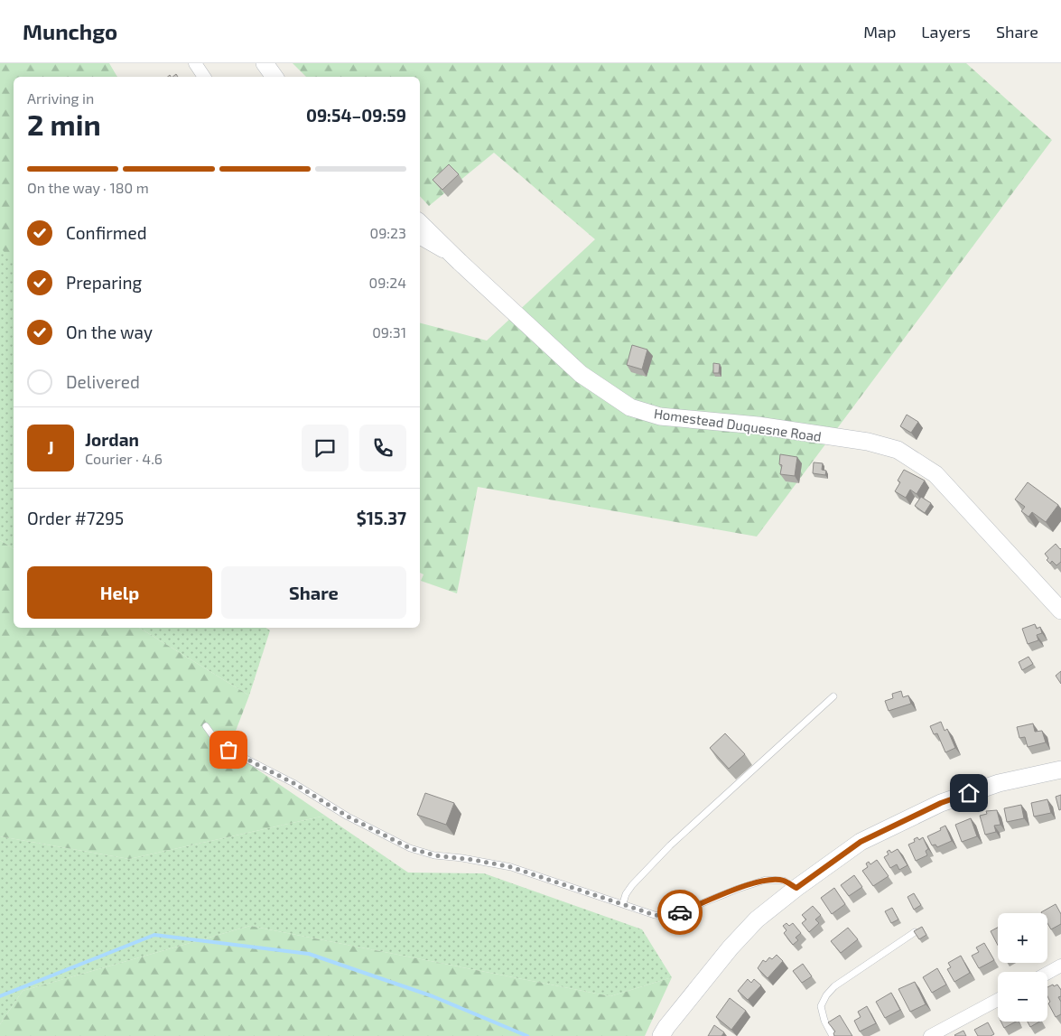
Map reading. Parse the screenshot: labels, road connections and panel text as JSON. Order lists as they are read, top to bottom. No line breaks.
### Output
{"streets":{"street":["Homestead Duquesne Road"]},"page":{"header":"Munchgo","nav":["Map","Layers","Share"],"heading":["2 min","Arriving in","09:54–09:59"],"panel":["Jordan","Courier · 4.6","Order #7295","$15.37"],"bar":"On the way · 180 m","list":[["Confirmed","09:23"],["Preparing","09:24"],["On the way","09:31"],"Delivered"],"round":"J","buttons":["Help","Share"],"map_buttons":["+","−"]}}
